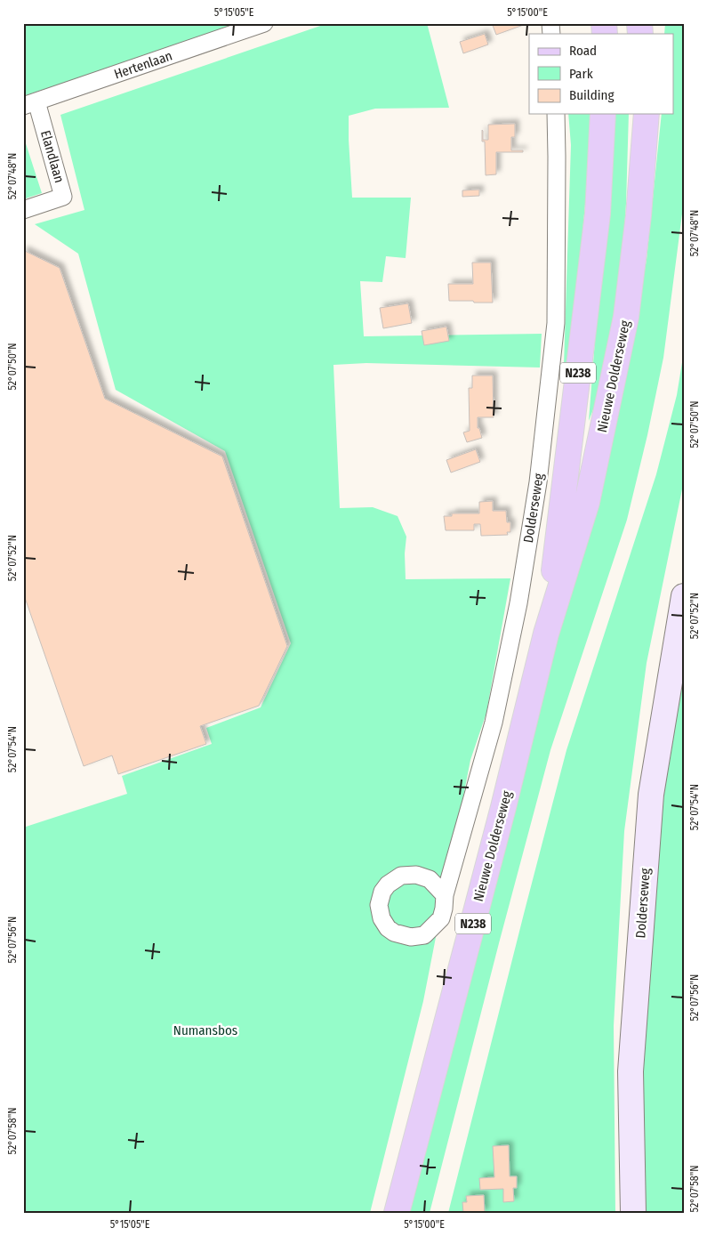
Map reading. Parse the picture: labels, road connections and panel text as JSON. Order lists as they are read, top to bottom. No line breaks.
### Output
{"streets":{"main road":["N238","Nieuwe Dolderseweg","Dolderseweg"],"street":["Hertenlaan","Elandlaan"]},"crossings":[["Hertenlaan","Elandlaan"]],"parks":["Numansbos"],"legend":["Road","Park","Building"],"coordinates":["5°15'05\"E","5°15'00\"E","52°07'48\"N","52°07'50\"N","52°07'52\"N","52°07'54\"N","52°07'56\"N","52°07'58\"N"]}
